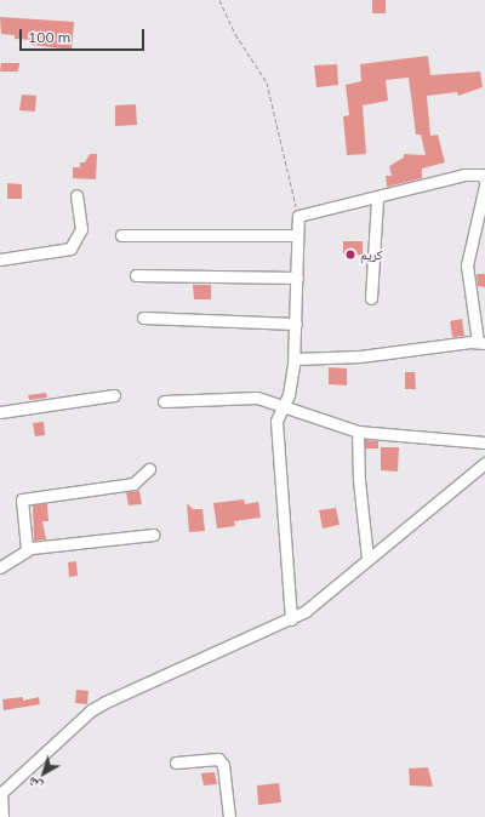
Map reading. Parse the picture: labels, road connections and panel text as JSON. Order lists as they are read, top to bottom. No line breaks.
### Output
{"places":["كريم"],"scale_bar":"100 m","north":"bottom left"}
